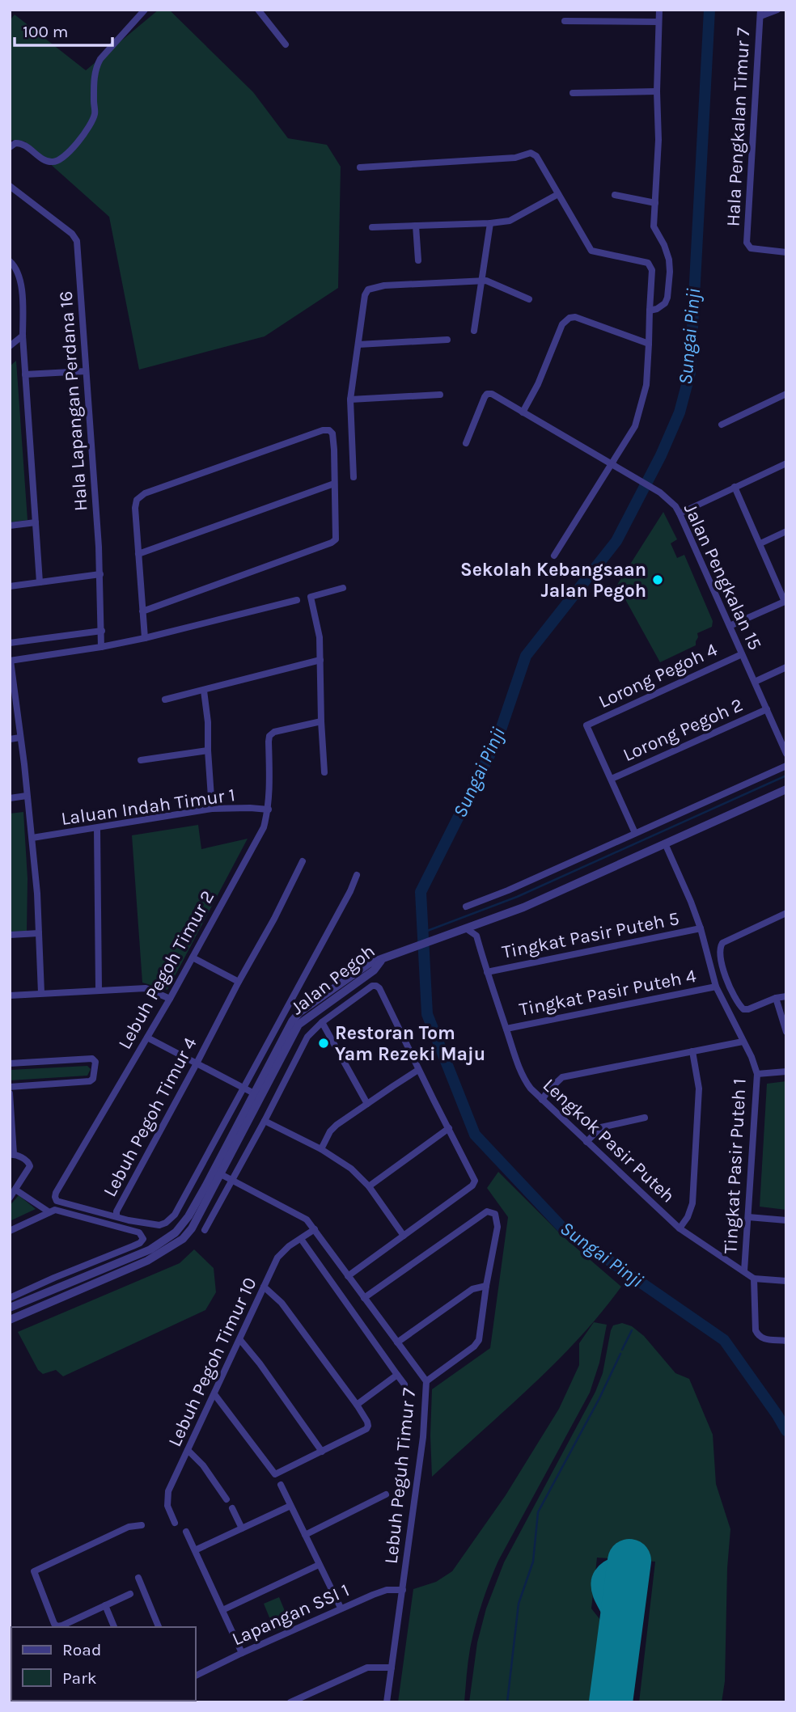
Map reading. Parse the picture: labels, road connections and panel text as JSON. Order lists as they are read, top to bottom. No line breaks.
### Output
{"streets":{"street":["Hala Pengkalan Timur 7","Hala Lapangan Perdana 16","Jalan Pengkalan 15","Lorong Pegoh 4","Lorong Pegoh 2","Laluan Indah Timur 1","Tingkat Pasir Puteh 5","Lebuh Pegoh Timur 2","Jalan Pegoh","Tingkat Pasir Puteh 4","Lebuh Pegoh Timur 4","Lengkok Pasir Puteh","Tingkat Pasir Puteh 1","Lebuh Pegoh Timur 10","Lebuh Peguh Timur 7","Lapangan SSI 1"]},"crossings":[["Jalan Pengkalan 15","Lorong Pegoh 4"],["Jalan Pengkalan 15","Lorong Pegoh 2"],["Lorong Pegoh 4","Lorong Pegoh 2"],["Laluan Indah Timur 1","Lebuh Pegoh Timur 2"],["Tingkat Pasir Puteh 5","Lengkok Pasir Puteh"],["Tingkat Pasir Puteh 5","Tingkat Pasir Puteh 1"],["Lebuh Pegoh Timur 2","Lebuh Pegoh Timur 4"],["Jalan Pegoh","Tingkat Pasir Puteh 1"],["Jalan Pegoh","Lebuh Peguh Timur 7"],["Tingkat Pasir Puteh 4","Lengkok Pasir Puteh"],["Tingkat Pasir Puteh 4","Tingkat Pasir Puteh 1"],["Lengkok Pasir Puteh","Tingkat Pasir Puteh 1"],["Lebuh Pegoh Timur 10","Lebuh Peguh Timur 7"],["Lebuh Peguh Timur 7","Lapangan SSI 1"]],"water":["Sungai Pinji"],"places":["Sekolah Kebangsaan Jalan Pegoh","Restoran Tom Yam Rezeki Maju"],"legend":["Road","Park"],"scale_bar":"100 m"}
